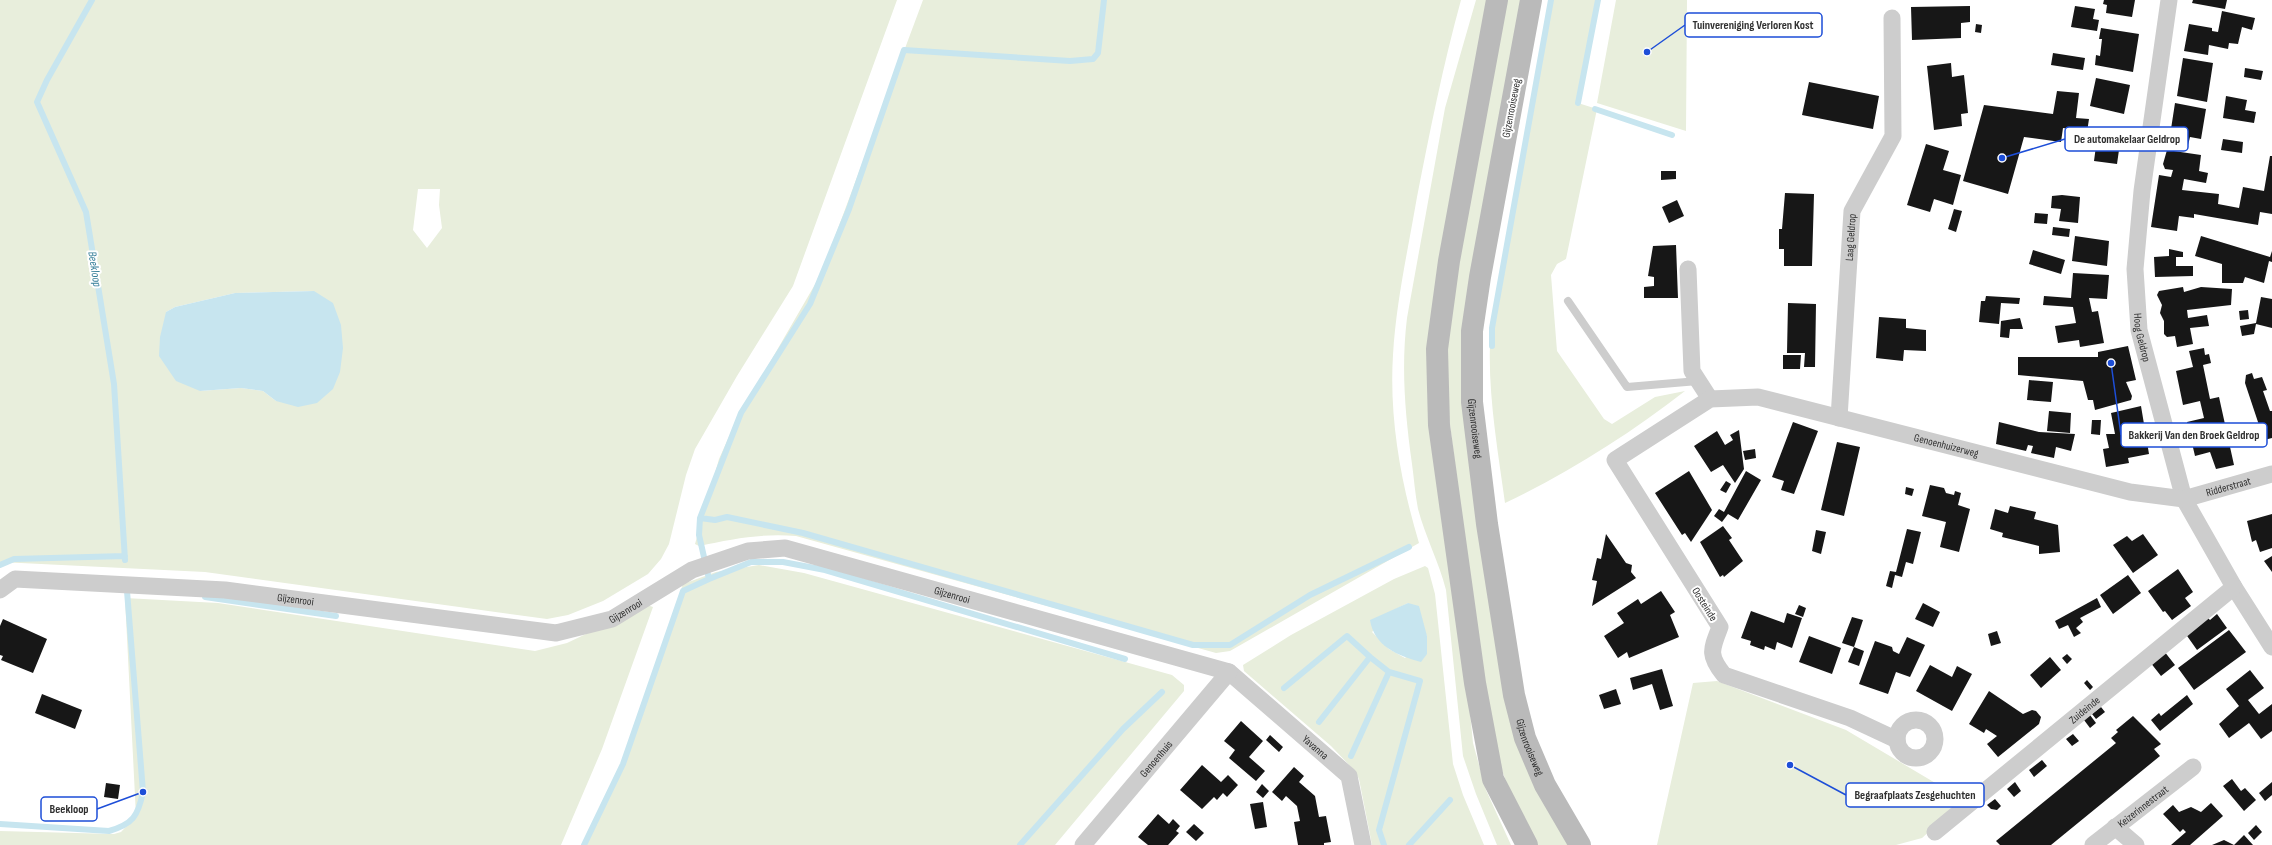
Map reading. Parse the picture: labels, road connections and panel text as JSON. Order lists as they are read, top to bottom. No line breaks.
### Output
{"streets":{"main road":["Gijzenrooiseweg"],"street":["Laag Geldrop","Hoog Geldrop","Genoenhuizerweg","Ridderstraat","Gijzenrooi","Oosteinde","Zuideinde","Yavanna","Genoenhuis","Keizerinnestraat"]},"crossings":[["Laag Geldrop","Genoenhuizerweg"],["Hoog Geldrop","Genoenhuizerweg"],["Hoog Geldrop","Ridderstraat"],["Hoog Geldrop","Zuideinde"],["Genoenhuizerweg","Ridderstraat"],["Genoenhuizerweg","Oosteinde"],["Gijzenrooi","Yavanna"],["Gijzenrooi","Genoenhuis"],["Yavanna","Genoenhuis"]],"water":["Beekloop"],"places":["Tuinvereniging Verloren Kost","De automakelaar Geldrop","Bakkerij Van den Broek Geldrop","Begraafplaats Zesgehuchten","Beekloop"]}
